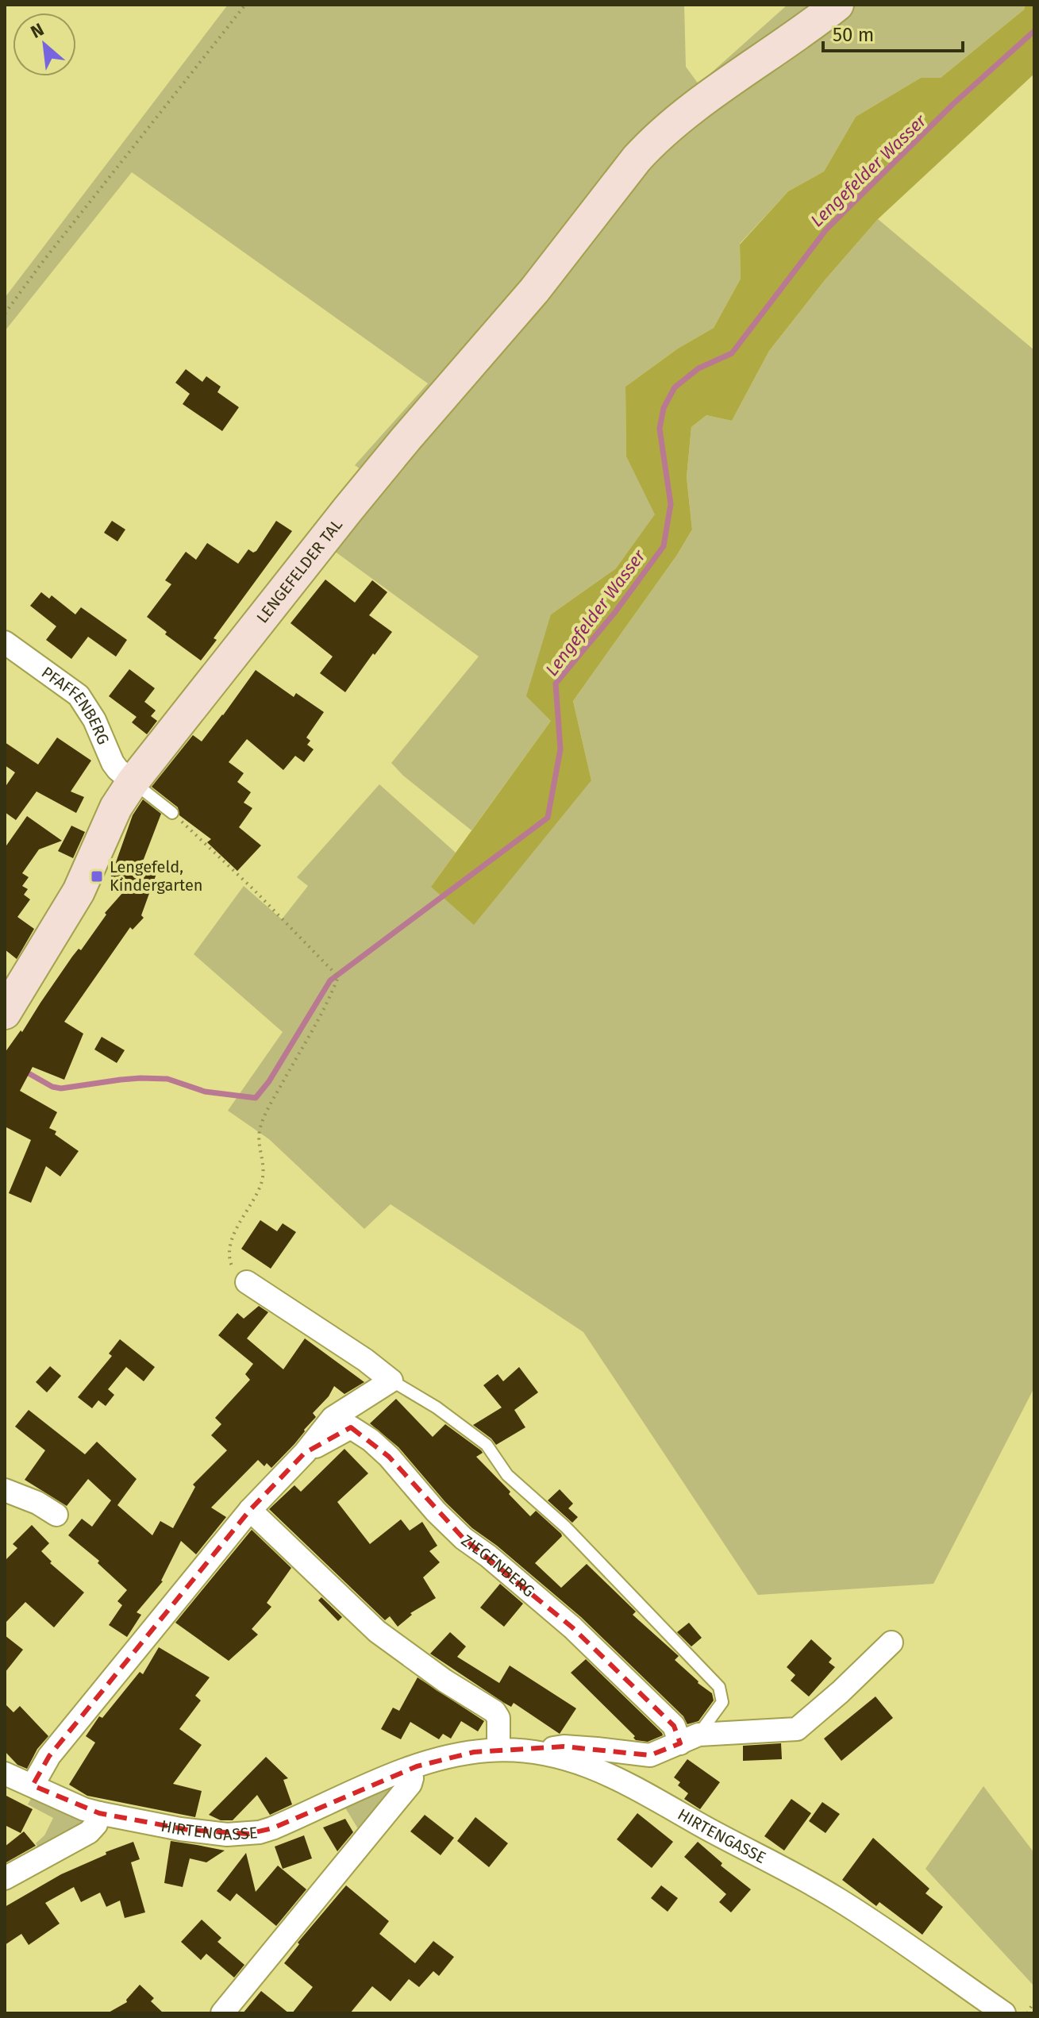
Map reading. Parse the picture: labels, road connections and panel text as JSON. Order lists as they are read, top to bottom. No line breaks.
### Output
{"streets":{"street":["LENGEFELDER TAL","PFAFFENBERG","ZIEGENBERG","HIRTENGASSE"]},"crossings":[["LENGEFELDER TAL","PFAFFENBERG"],["ZIEGENBERG","HIRTENGASSE"]],"water":["Lengefelder Wasser"],"places":{"transit":["Lengefeld, Kindergarten"]},"scale_bar":"50 m","north":"top left"}
